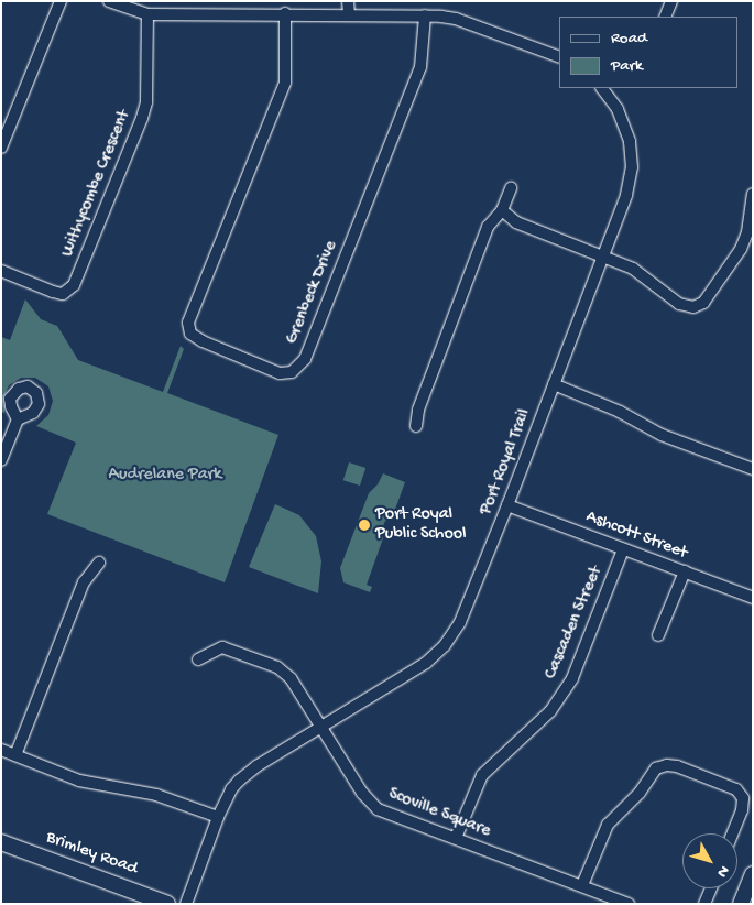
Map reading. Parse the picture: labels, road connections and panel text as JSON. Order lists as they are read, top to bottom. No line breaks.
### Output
{"streets":{"main road":["Brimley Road"],"street":["Withycombe Crescent","Grenbeck Drive","Port Royal Trail","Ashcott Street","Cascaden Street","Scoville Square"]},"crossings":[["Port Royal Trail","Ashcott Street"],["Port Royal Trail","Scoville Square"],["Ashcott Street","Cascaden Street"],["Cascaden Street","Scoville Square"]],"parks":["Audrelane Park"],"places":["Port Royal Public School"],"legend":["Road","Park"],"north":"bottom right"}
